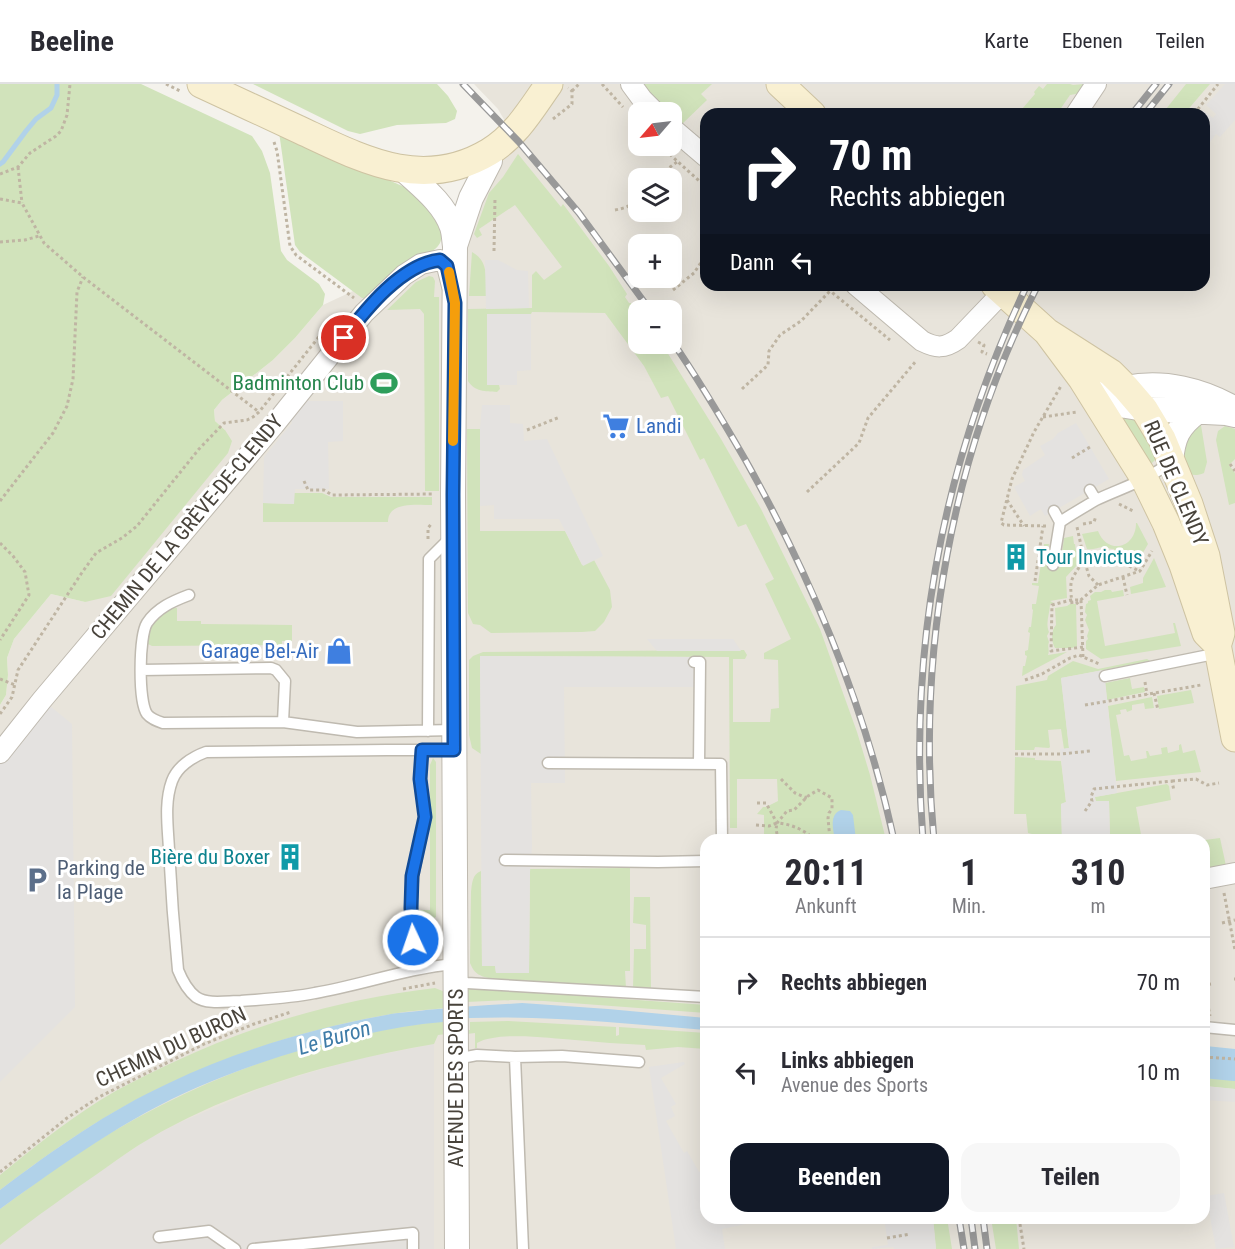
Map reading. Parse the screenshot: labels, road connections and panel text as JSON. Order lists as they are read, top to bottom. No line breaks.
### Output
{"streets":{"main road":["RUE DE CLENDY"],"street":["CHEMIN DE LA GRÈVE-DE-CLENDY","AVENUE DES SPORTS"],"path":["CHEMIN DU BURON"]},"water":["Le Buron"],"places":{"sports":["Badminton Club"],"supermarket":["Landi"],"building":["Tour Invictus","Bière du Boxer"],"shop":["Garage Bel-Air"],"parking":["Parking de la Plage"]},"north":"bottom left","page":{"header":"Beeline","nav":["Karte","Ebenen","Teilen"],"map_buttons":["+","−"],"turn":["70 m","Rechts abbiegen"],"then":"Dann","eta":["20:11","Ankunft","1","Min.","310","m"],"list":[{"name":"Rechts abbiegen","value":"70 m"},{"name":"Links abbiegen","note":"Avenue des Sports","value":"10 m"}],"buttons":["Beenden","Teilen"]}}
